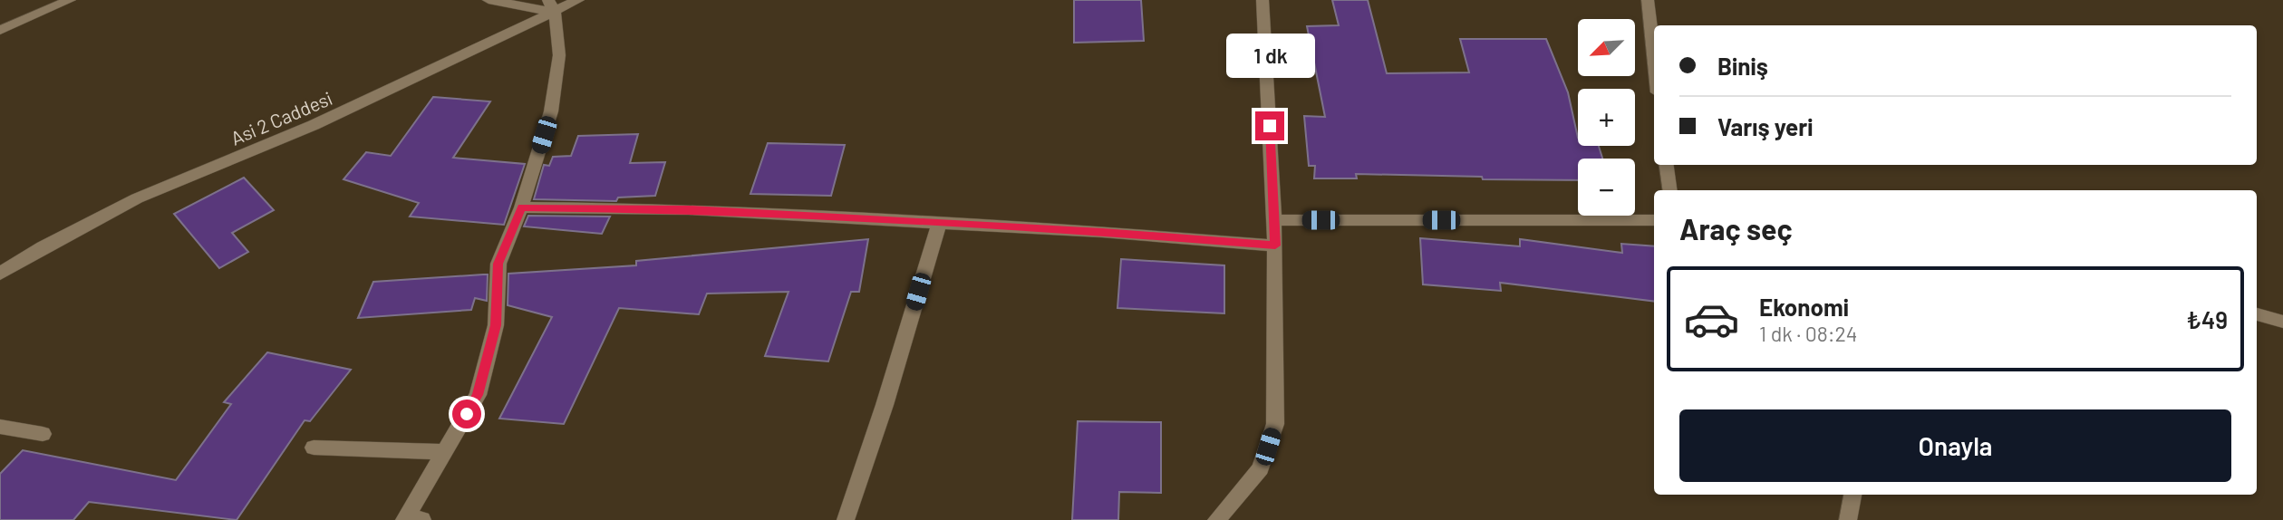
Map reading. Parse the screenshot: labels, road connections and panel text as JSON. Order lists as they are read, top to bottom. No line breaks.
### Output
{"streets":{"street":["Asi 2 Caddesi"]},"north":"bottom left","page":{"map_buttons":["+","−"],"banner":["Biniş","Varış yeri"],"bubble":"1 dk","heading":"Araç seç","list":[{"name":"Ekonomi","note":"1 dk · 08:24","value":"₺49"}],"buttons":"Onayla"}}
